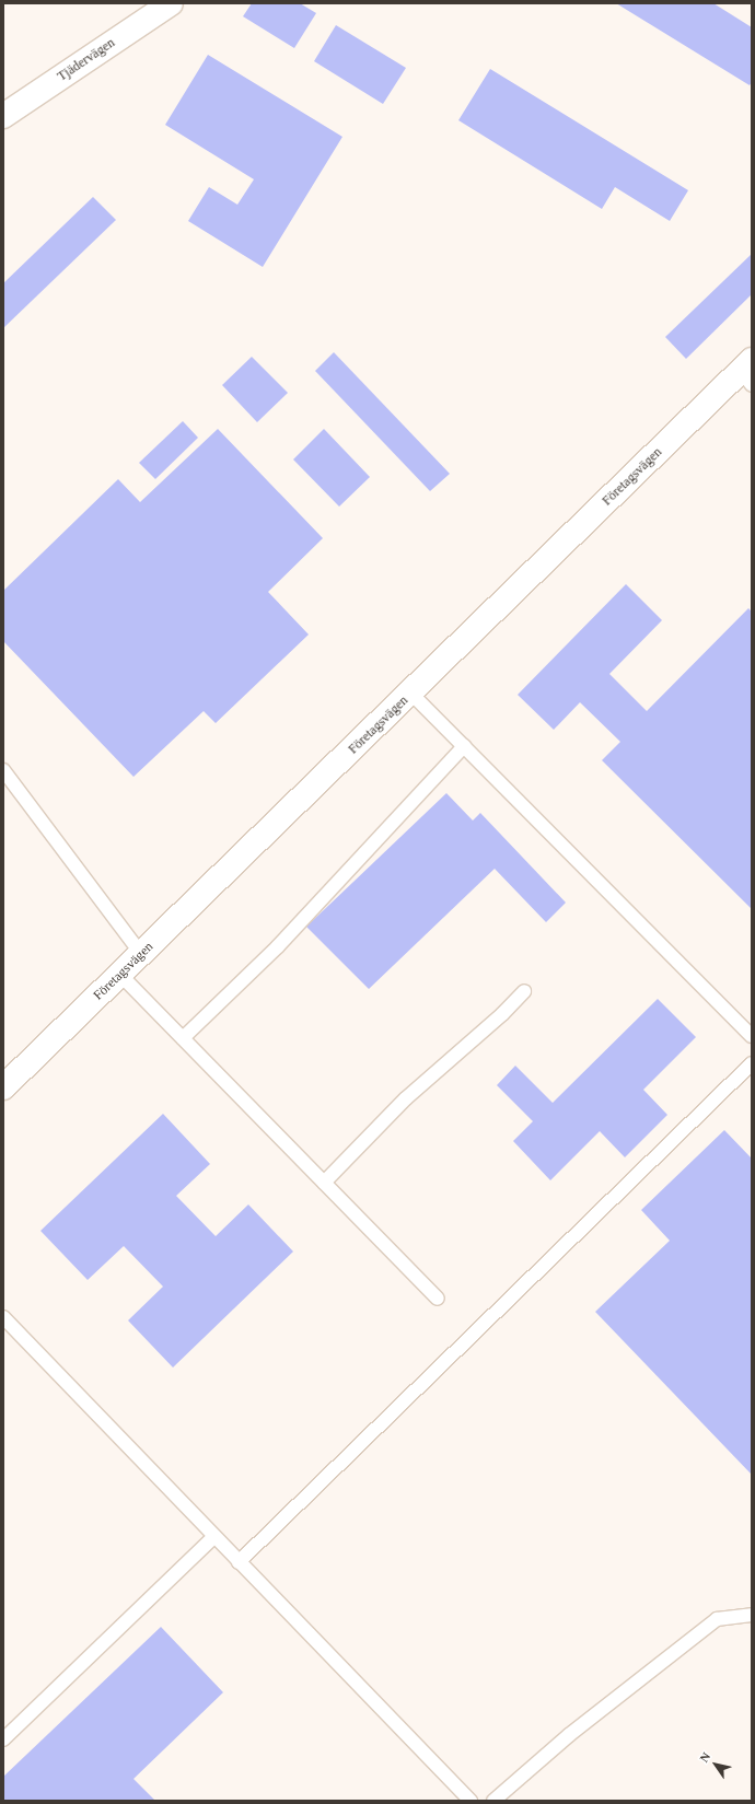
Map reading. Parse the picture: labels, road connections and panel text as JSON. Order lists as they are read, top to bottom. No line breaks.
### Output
{"streets":{"street":["Tjädervägen","Företagsvägen"]},"north":"top left"}
